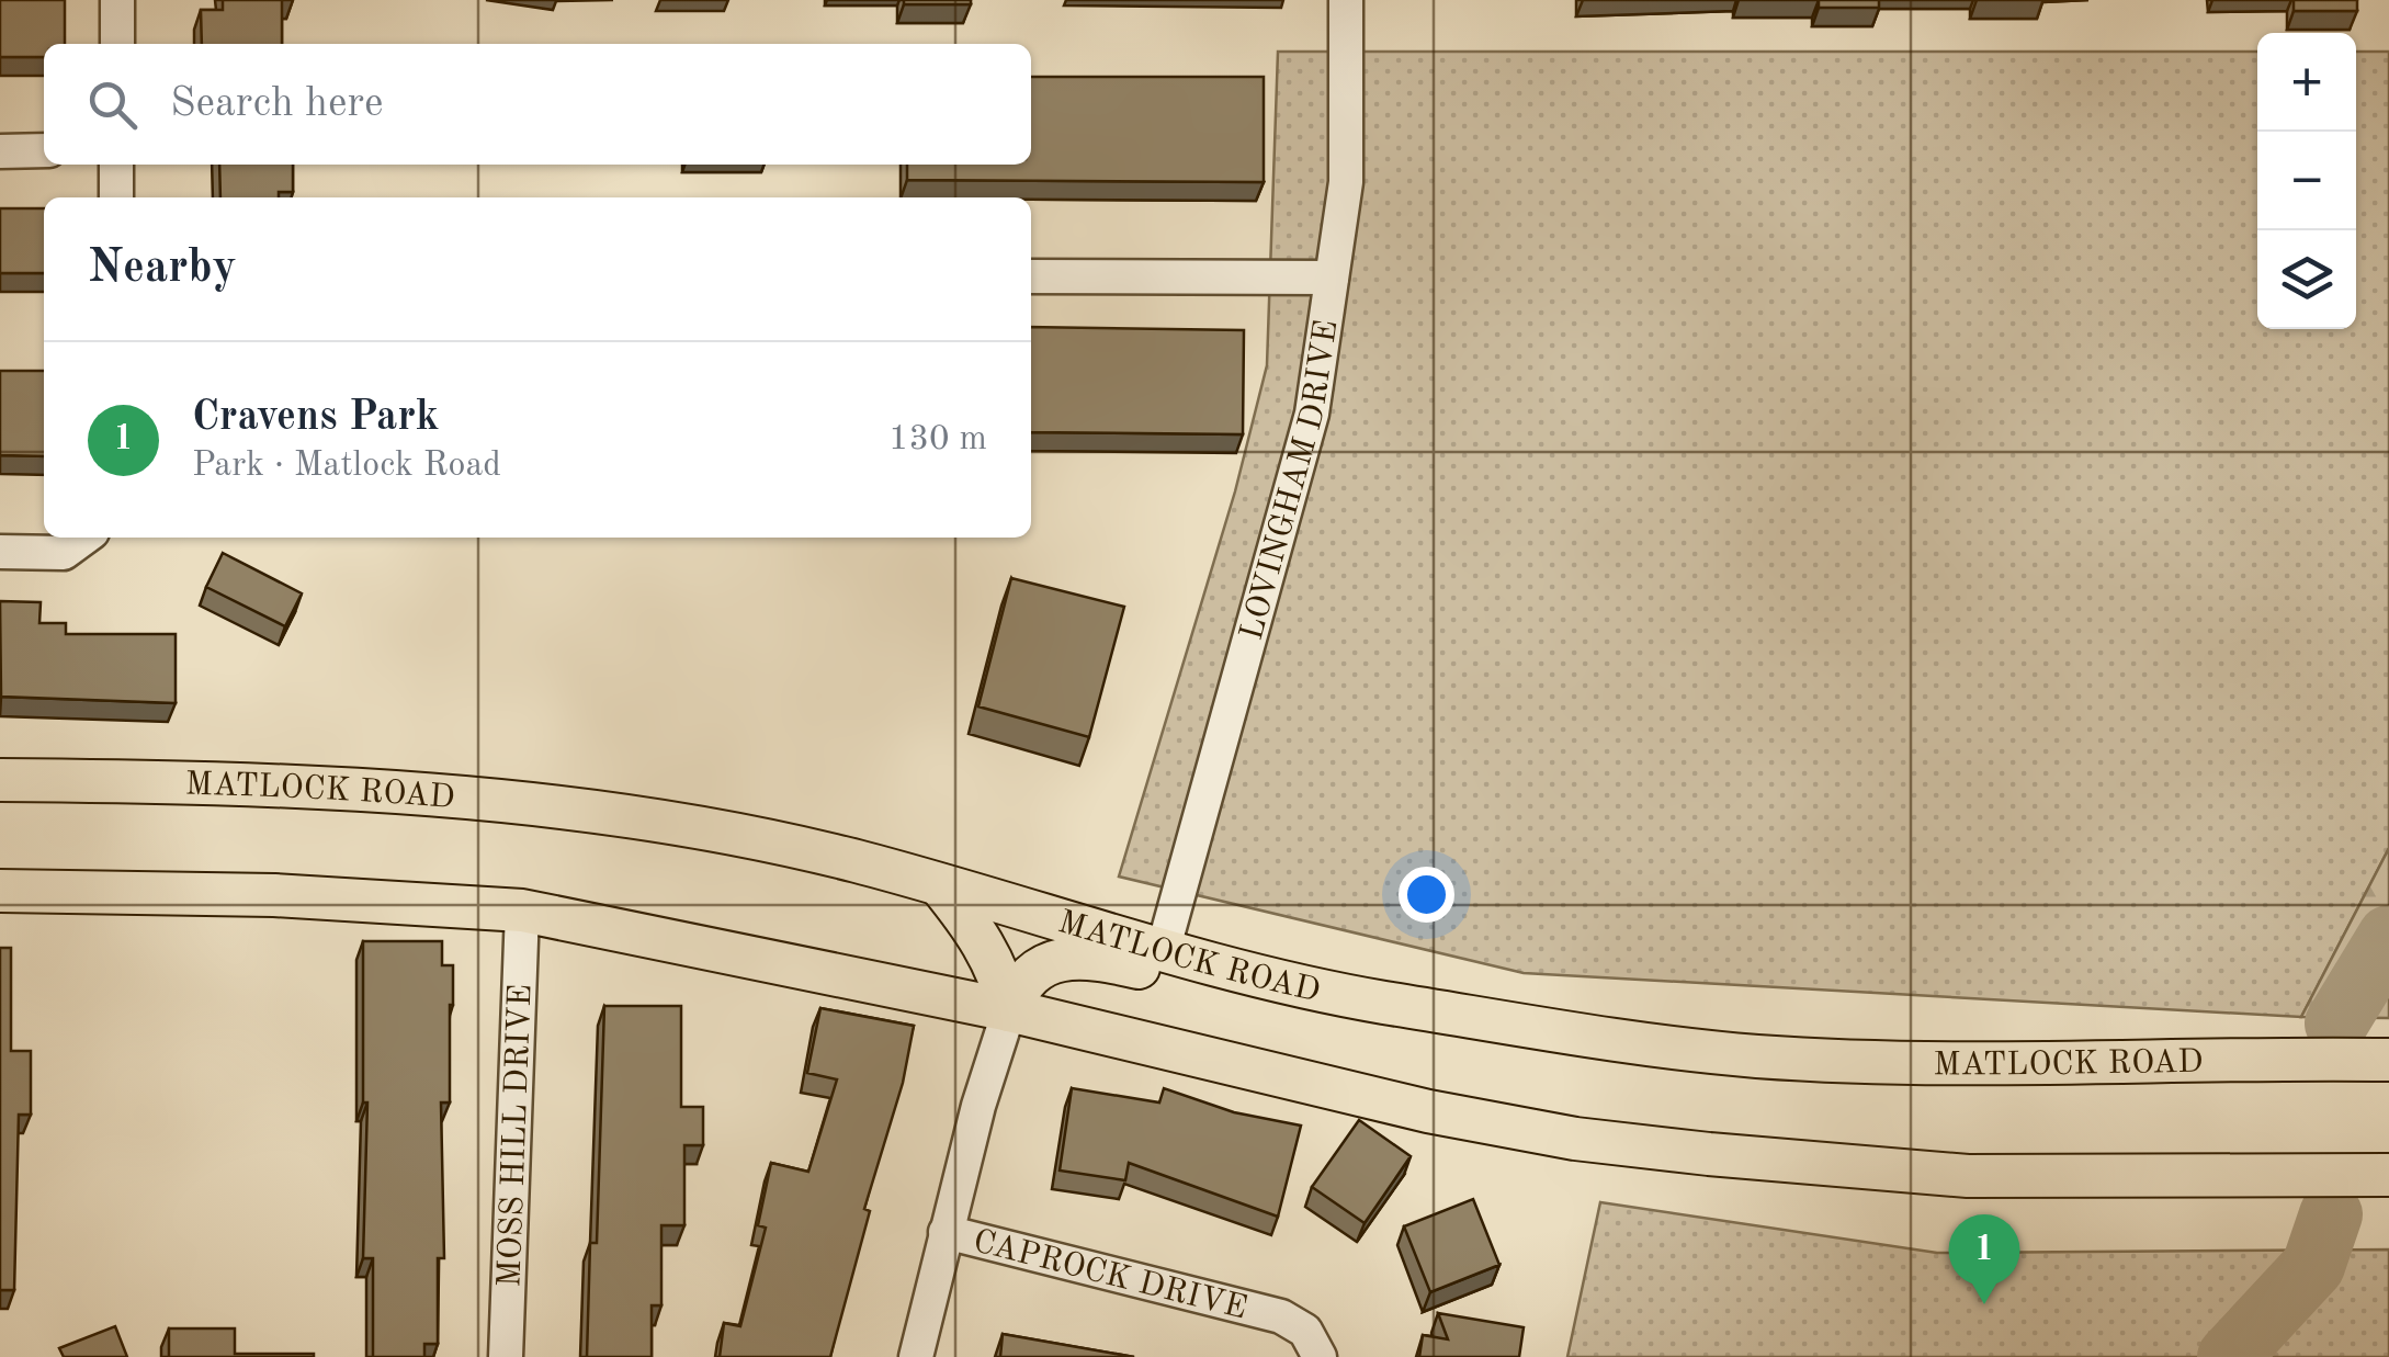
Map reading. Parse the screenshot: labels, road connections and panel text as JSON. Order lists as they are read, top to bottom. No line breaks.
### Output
{"streets":{"main road":["MATLOCK ROAD"],"street":["LOVINGHAM DRIVE","MOSS HILL DRIVE","CAPROCK DRIVE"]},"crossings":[["LOVINGHAM DRIVE","MATLOCK ROAD"]],"page":{"map_buttons":["+","−"],"search":"Search here","heading":"Nearby","list":[{"mark":"1","name":"Cravens Park","note":"Park · Matlock Road","value":"130 m"}],"pins":"1"}}
